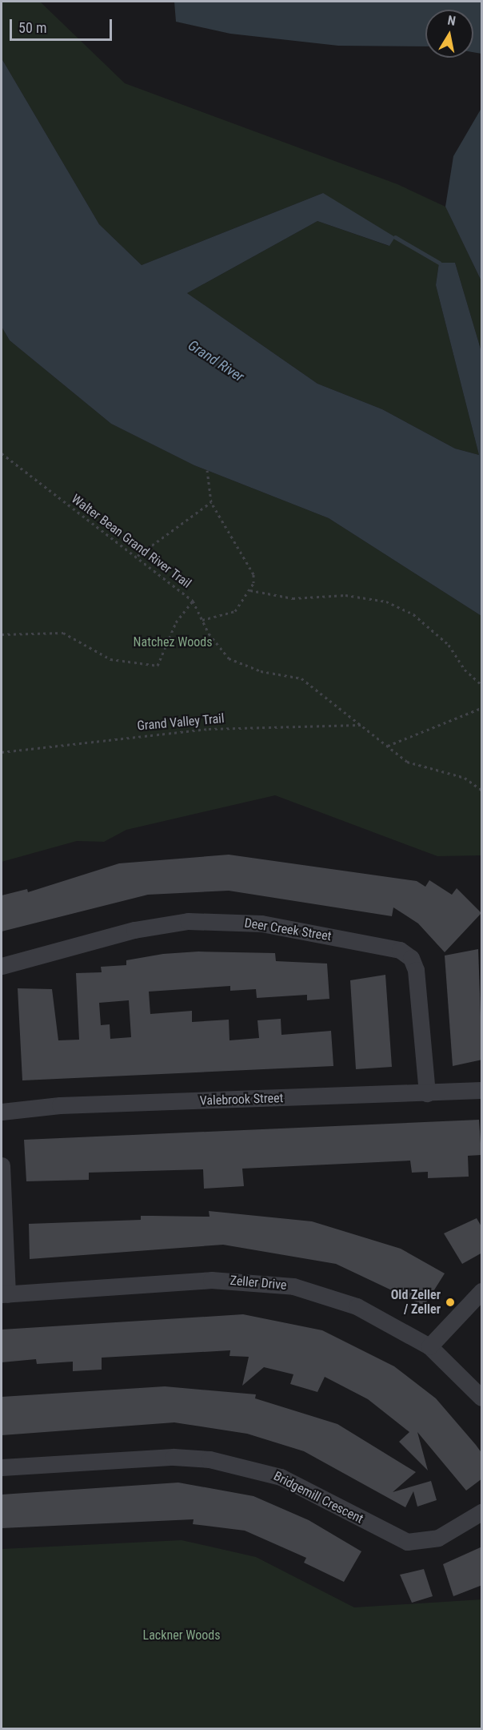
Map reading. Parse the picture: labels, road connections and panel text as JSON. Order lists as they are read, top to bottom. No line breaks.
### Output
{"streets":{"street":["Deer Creek Street","Valebrook Street","Zeller Drive","Bridgemill Crescent"],"path":["Walter Bean Grand River Trail","Grand Valley Trail"]},"crossings":[["Walter Bean Grand River Trail","Grand Valley Trail"],["Deer Creek Street","Valebrook Street"]],"water":["Grand River"],"parks":["Natchez Woods","Lackner Woods"],"places":["Old Zeller / Zeller"],"scale_bar":"50 m","north":"top"}
